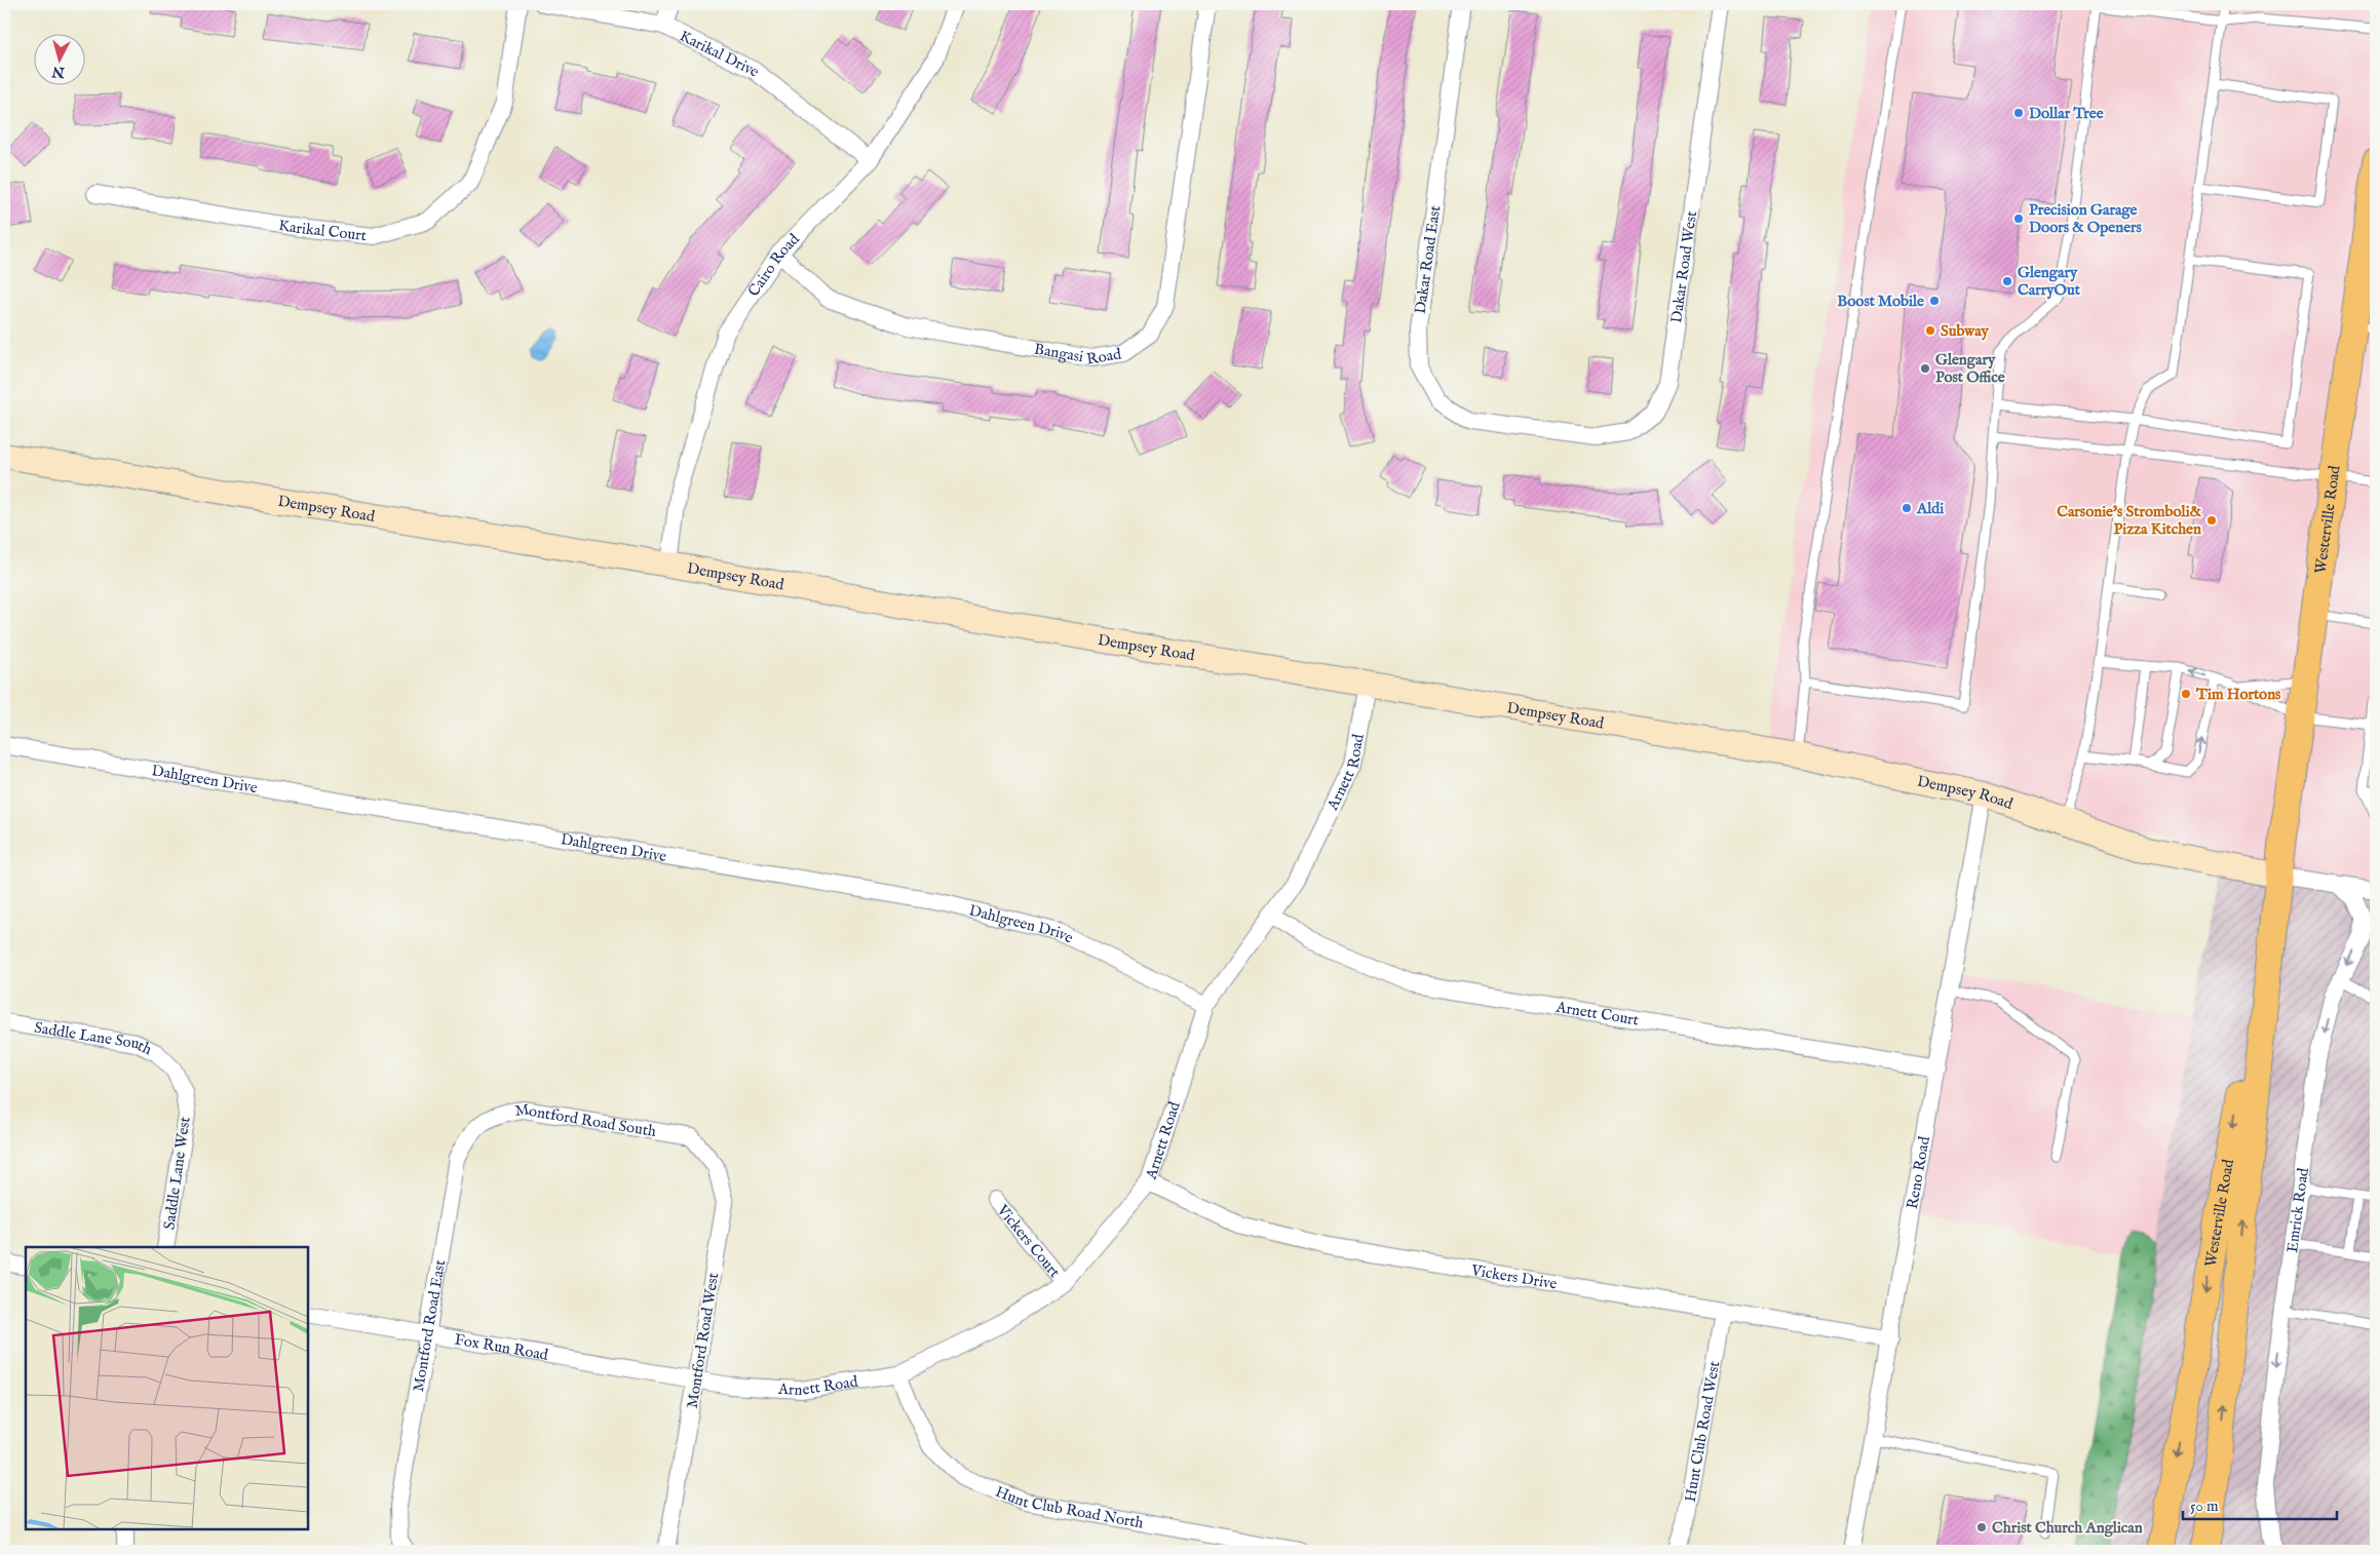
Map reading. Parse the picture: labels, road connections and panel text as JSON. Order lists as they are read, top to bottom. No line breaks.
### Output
{"streets":{"main road":["Dempsey Road","Westerville Road"],"street":["Karikal Drive","Karikal Court","Dakar Road East","Cairo Road","Dakar Road West","Bangasi Road","Arnett Road","Dahlgreen Drive","Arnett Court","Saddle Lane South","Montford Road South","Saddle Lane West","Reno Road","Emrick Road","Vickers Court","Vickers Drive","Montford Road East","Montford Road West","Fox Run Road","Hunt Club Road West","Hunt Club Road North"]},"crossings":[["Karikal Drive","Cairo Road"],["Dakar Road East","Dakar Road West"],["Cairo Road","Bangasi Road"],["Cairo Road","Dempsey Road"],["Dempsey Road","Westerville Road"],["Dempsey Road","Arnett Road"],["Dempsey Road","Reno Road"],["Arnett Road","Dahlgreen Drive"],["Arnett Road","Arnett Court"],["Arnett Road","Vickers Court"],["Arnett Road","Vickers Drive"],["Arnett Road","Montford Road West"],["Arnett Road","Fox Run Road"],["Arnett Road","Hunt Club Road North"],["Arnett Court","Reno Road"],["Saddle Lane South","Saddle Lane West"],["Montford Road South","Montford Road East"],["Montford Road South","Montford Road West"],["Reno Road","Vickers Drive"],["Vickers Drive","Hunt Club Road West"],["Montford Road East","Fox Run Road"],["Montford Road West","Fox Run Road"]],"one_way":["Emrick Road"],"places":["Dollar Tree","Precision Garage Doors & Openers","Glengary CarryOut","Boost Mobile","Subway","Glengary Post Office","Aldi","Carsonie's Stromboli& Pizza Kitchen","Tim Hortons","Christ Church Anglican"],"scale_bar":"50 m","north":"bottom"}
